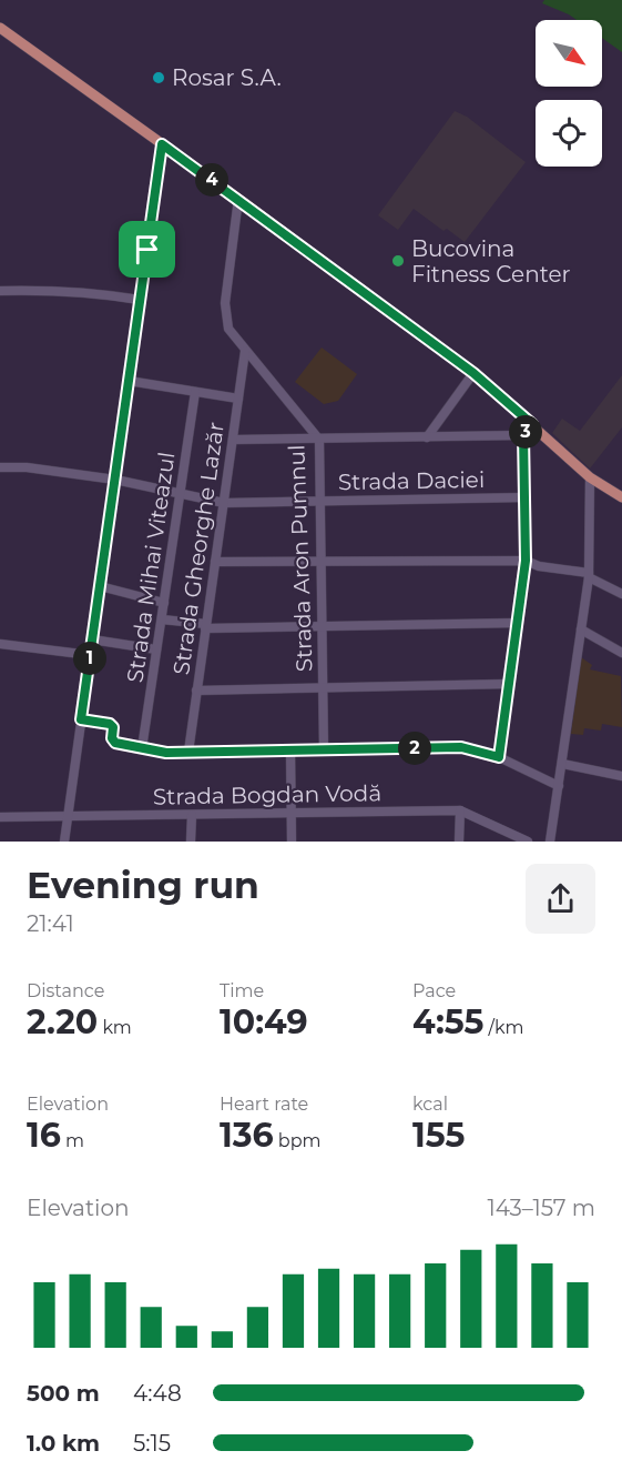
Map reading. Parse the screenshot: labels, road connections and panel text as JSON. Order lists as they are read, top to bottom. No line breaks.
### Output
{"streets":{"street":["Strada Daciei","Strada Gheorghe Lazăr","Strada Aron Pumnul","Strada Mihai Viteazul","Strada Bogdan Vodă"]},"crossings":[["Strada Daciei","Strada Gheorghe Lazăr"],["Strada Daciei","Strada Aron Pumnul"],["Strada Daciei","Strada Mihai Viteazul"],["Strada Gheorghe Lazăr","Strada Aron Pumnul"]],"places":["Rosar S.A.","Bucovina Fitness Center"],"north":"bottom right","page":{"pins":["4","3","1","2"],"heading":["Evening run","21:41"],"stats":[["Distance","2.20 km"],["Time","10:49"],["Pace","4:55 /km"],["Elevation","16 m"],["Heart rate","136 bpm"],["kcal","155"]],"chart":["Elevation","143–157 m"],"list":[{"name":"500 m","note":"4:48"},{"name":"1.0 km","note":"5:15"}]}}
